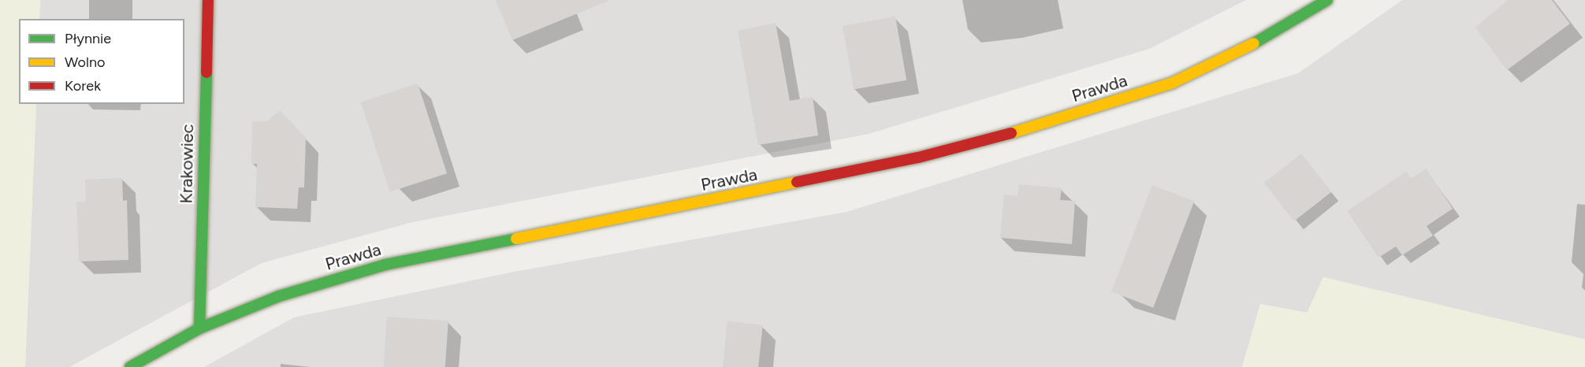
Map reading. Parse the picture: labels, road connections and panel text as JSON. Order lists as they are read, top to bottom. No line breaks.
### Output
{"streets":{"street":["Prawda","Krakowiec"]},"crossings":[["Prawda","Krakowiec"]],"legend":["Płynnie","Wolno","Korek"]}
